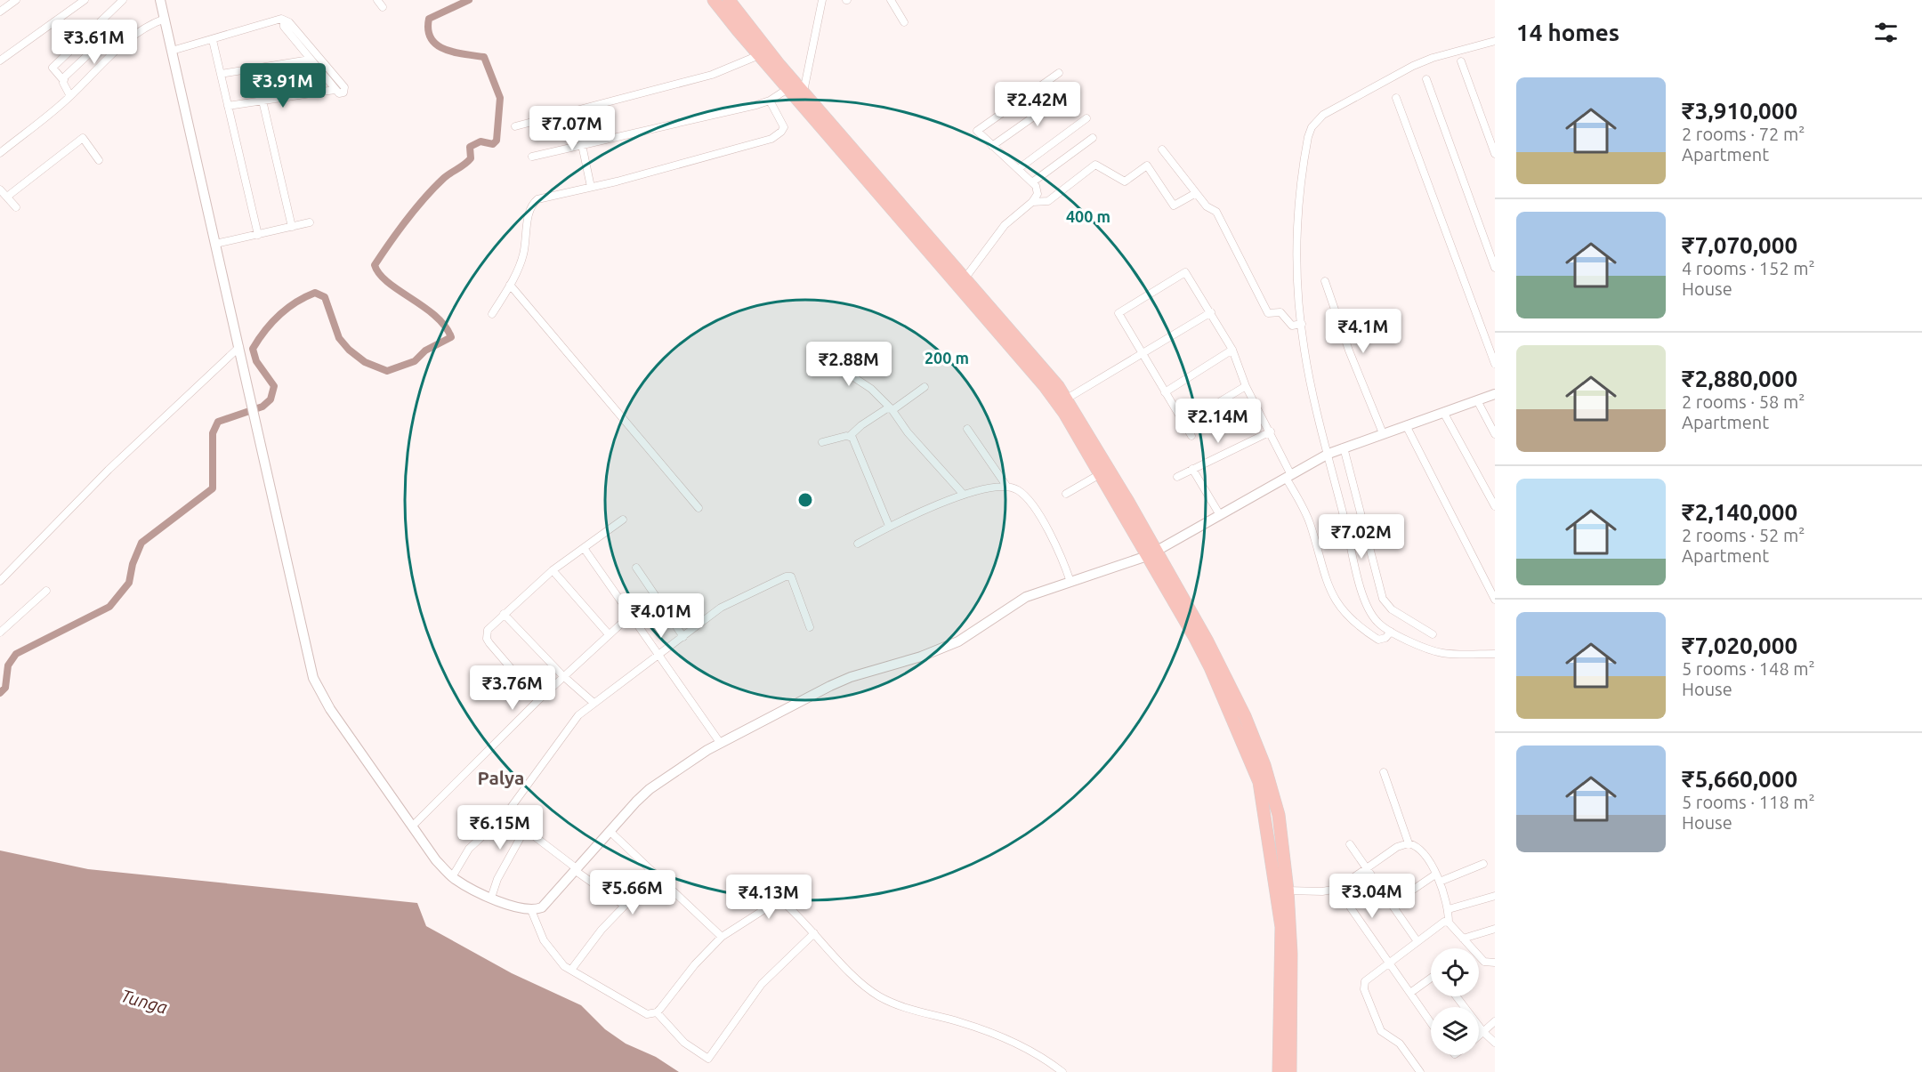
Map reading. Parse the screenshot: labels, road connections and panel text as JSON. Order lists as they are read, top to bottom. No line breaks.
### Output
{"districts":["Palya"],"water":["Tunga"],"page":{"heading":"14 homes","price":["₹3.61M","₹3.91M","₹2.42M","₹7.07M","₹4.1M","₹2.88M","₹2.14M","₹7.02M","₹4.01M","₹3.76M","₹6.15M","₹5.66M","₹3.04M","₹4.13M"],"list":[{"name":"₹3,910,000","note":"2 rooms · 72 m² · Apartment"},{"name":"₹7,070,000","note":"4 rooms · 152 m² · House"},{"name":"₹2,880,000","note":"2 rooms · 58 m² · Apartment"},{"name":"₹2,140,000","note":"2 rooms · 52 m² · Apartment"},{"name":"₹7,020,000","note":"5 rooms · 148 m² · House"},{"name":"₹5,660,000","note":"5 rooms · 118 m² · House"}]},"rings":["400 m","200 m"]}
